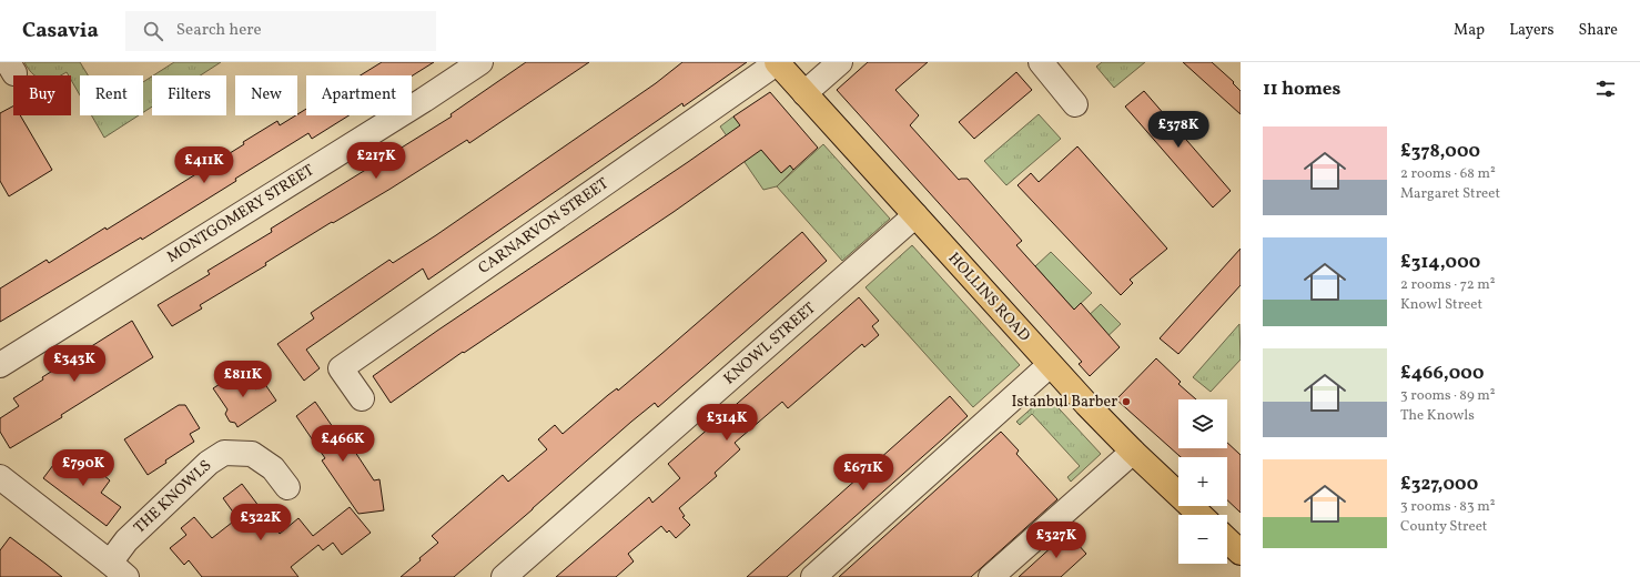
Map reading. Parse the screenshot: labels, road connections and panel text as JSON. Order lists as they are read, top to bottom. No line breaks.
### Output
{"streets":{"main road":["HOLLINS ROAD"],"street":["MONTGOMERY STREET","CARNARVON STREET","KNOWL STREET","THE KNOWLS"]},"crossings":[["CARNARVON STREET","HOLLINS ROAD"],["HOLLINS ROAD","KNOWL STREET"]],"places":["Istanbul Barber"],"page":{"header":"Casavia","search":"Search here","nav":["Map","Layers","Share"],"heading":"11 homes","chip":["Buy","Rent","Filters","New","Apartment"],"price":["£378K","£217K","£411K","£343K","£811K","£314K","£466K","£790K","£671K","£322K","£327K"],"list":[{"name":"£378,000","note":"2 rooms · 68 m² · Margaret Street"},{"name":"£314,000","note":"2 rooms · 72 m² · Knowl Street"},{"name":"£466,000","note":"3 rooms · 89 m² · The Knowls"},{"name":"£327,000","note":"3 rooms · 83 m² · County Street"}],"map_buttons":["+","−"]}}
